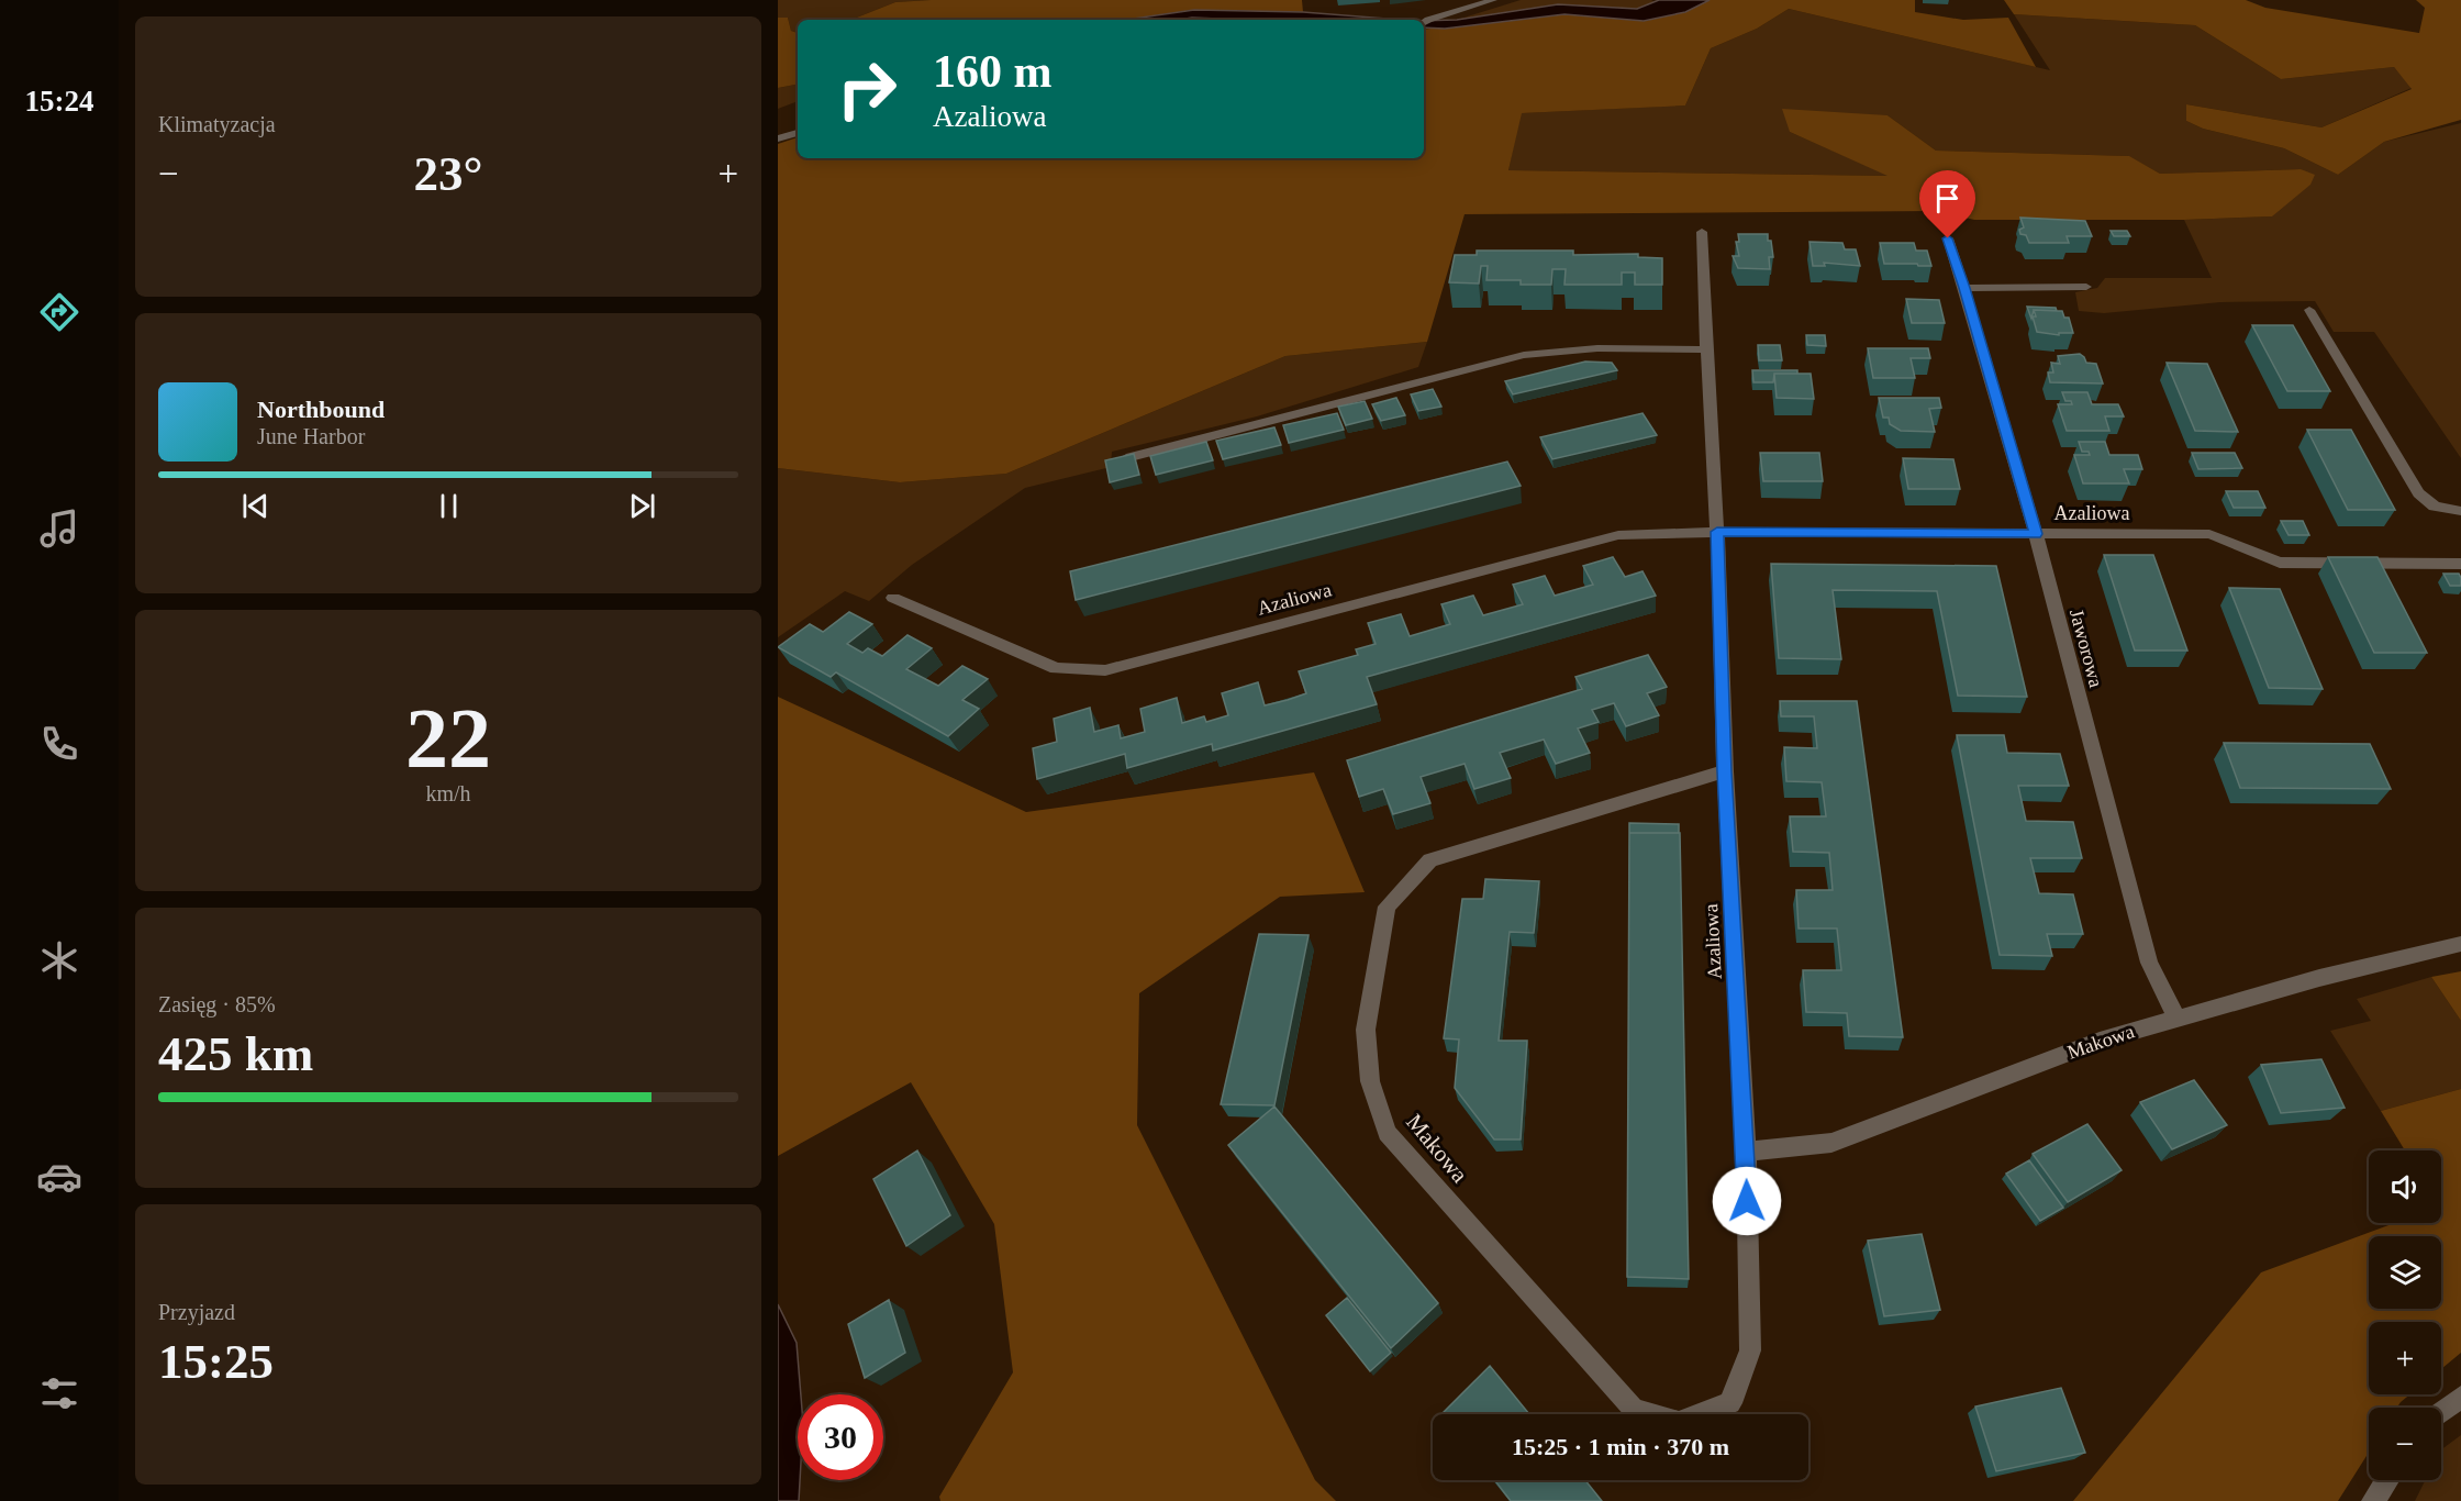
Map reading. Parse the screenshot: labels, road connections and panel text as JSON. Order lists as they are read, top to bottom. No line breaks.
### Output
{"streets":{"street":["Azaliowa","Jaworowa","Makowa"]},"crossings":[["Azaliowa","Jaworowa"],["Azaliowa","Makowa"],["Jaworowa","Makowa"]],"page":{"tabs":"15:24","tile":["Klimatyzacja",["22","km/h"],["Zasięg · 85%","425 km"],["Przyjazd","15:25"]],"turn":["160 m","Azaliowa"],"heat":["−","23°","+"],"song":["Northbound","June Harbor"],"map_buttons":["+","−"],"limit":"30","trip":"15:25 · 1 min · 370 m"}}
